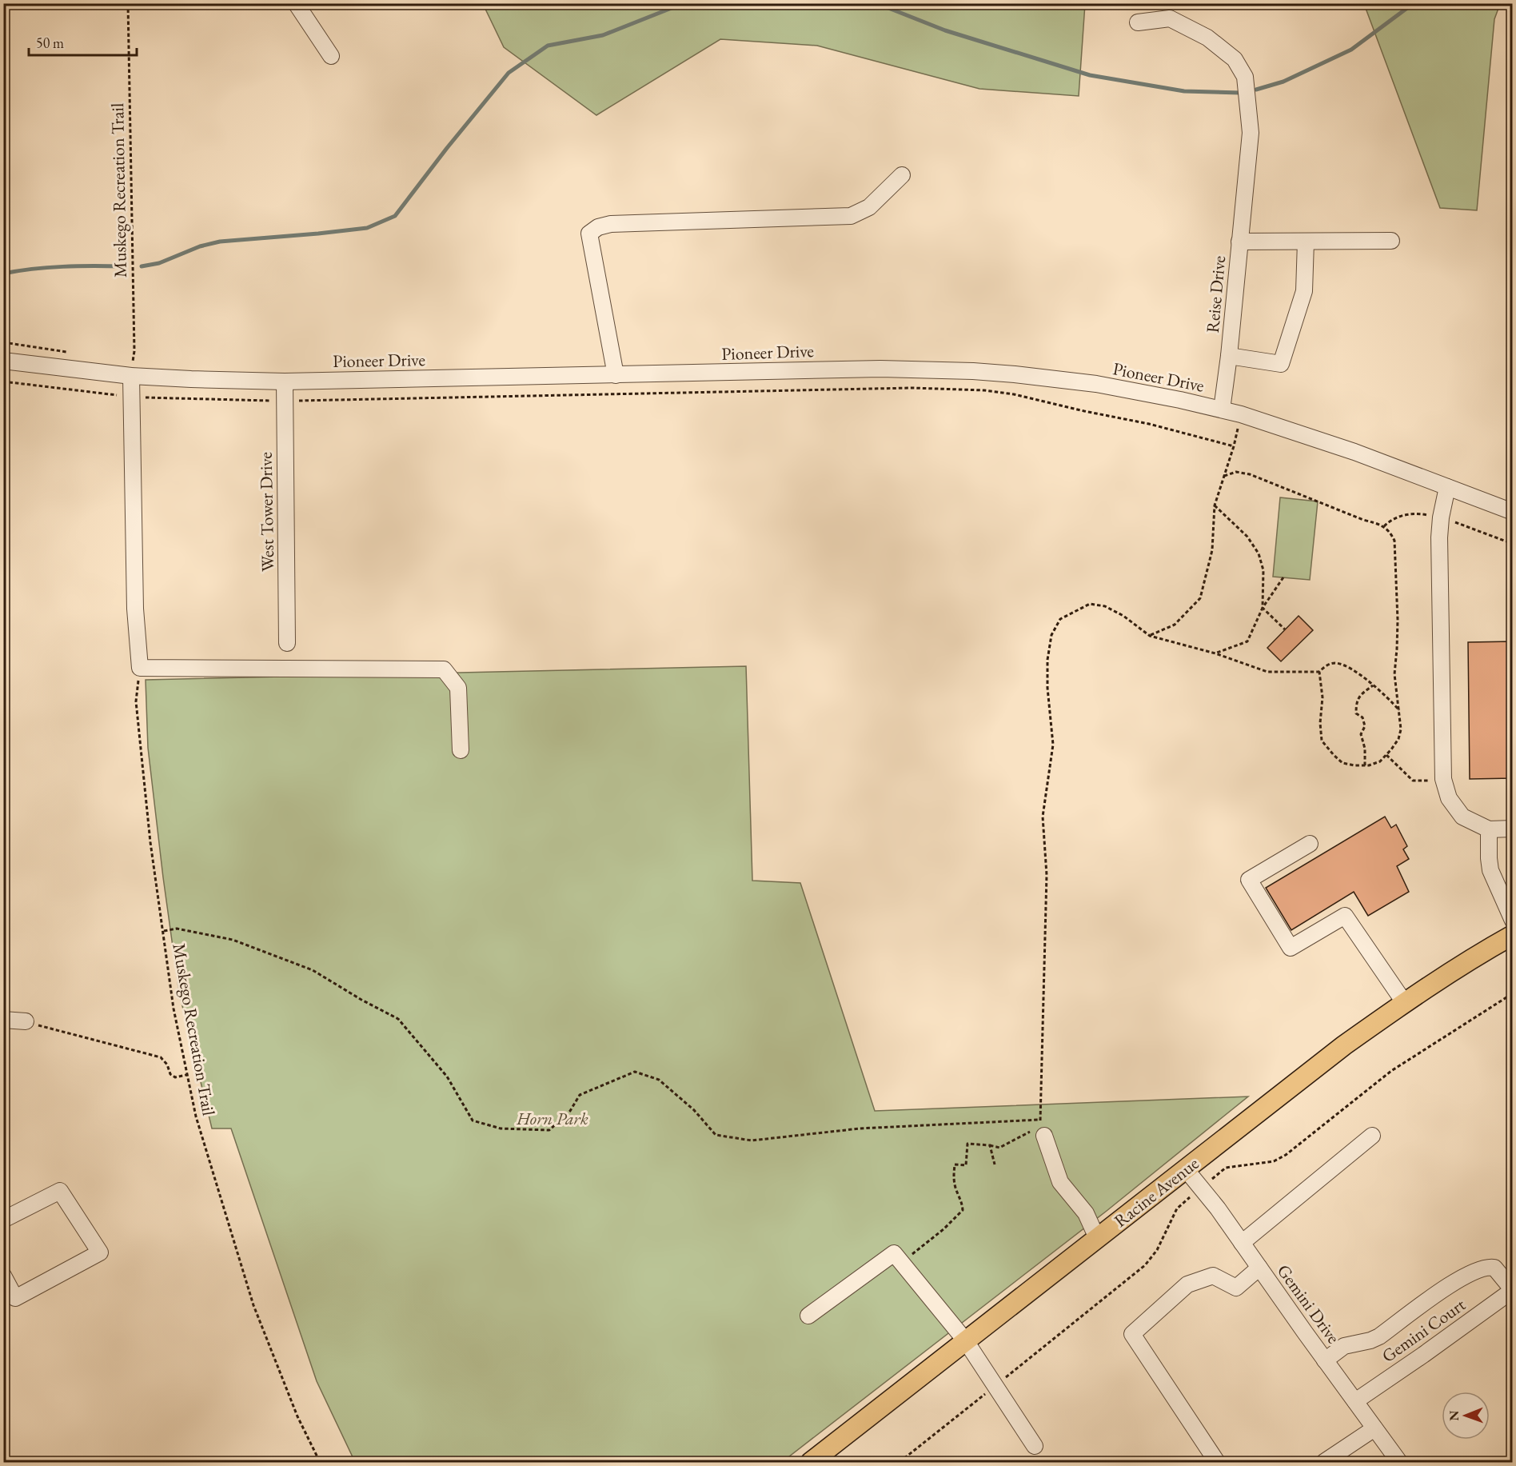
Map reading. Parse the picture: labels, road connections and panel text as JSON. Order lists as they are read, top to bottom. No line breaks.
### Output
{"streets":{"main road":["Racine Avenue"],"street":["Reise Drive","Pioneer Drive","West Tower Drive","Gemini Drive","Gemini Court"],"path":["Muskego Recreation Trail"]},"crossings":[["Muskego Recreation Trail","Pioneer Drive"],["Reise Drive","Pioneer Drive"],["Pioneer Drive","West Tower Drive"],["Racine Avenue","Gemini Drive"],["Gemini Drive","Gemini Court"]],"parks":["Horn Park"],"scale_bar":"50 m","north":"left"}
